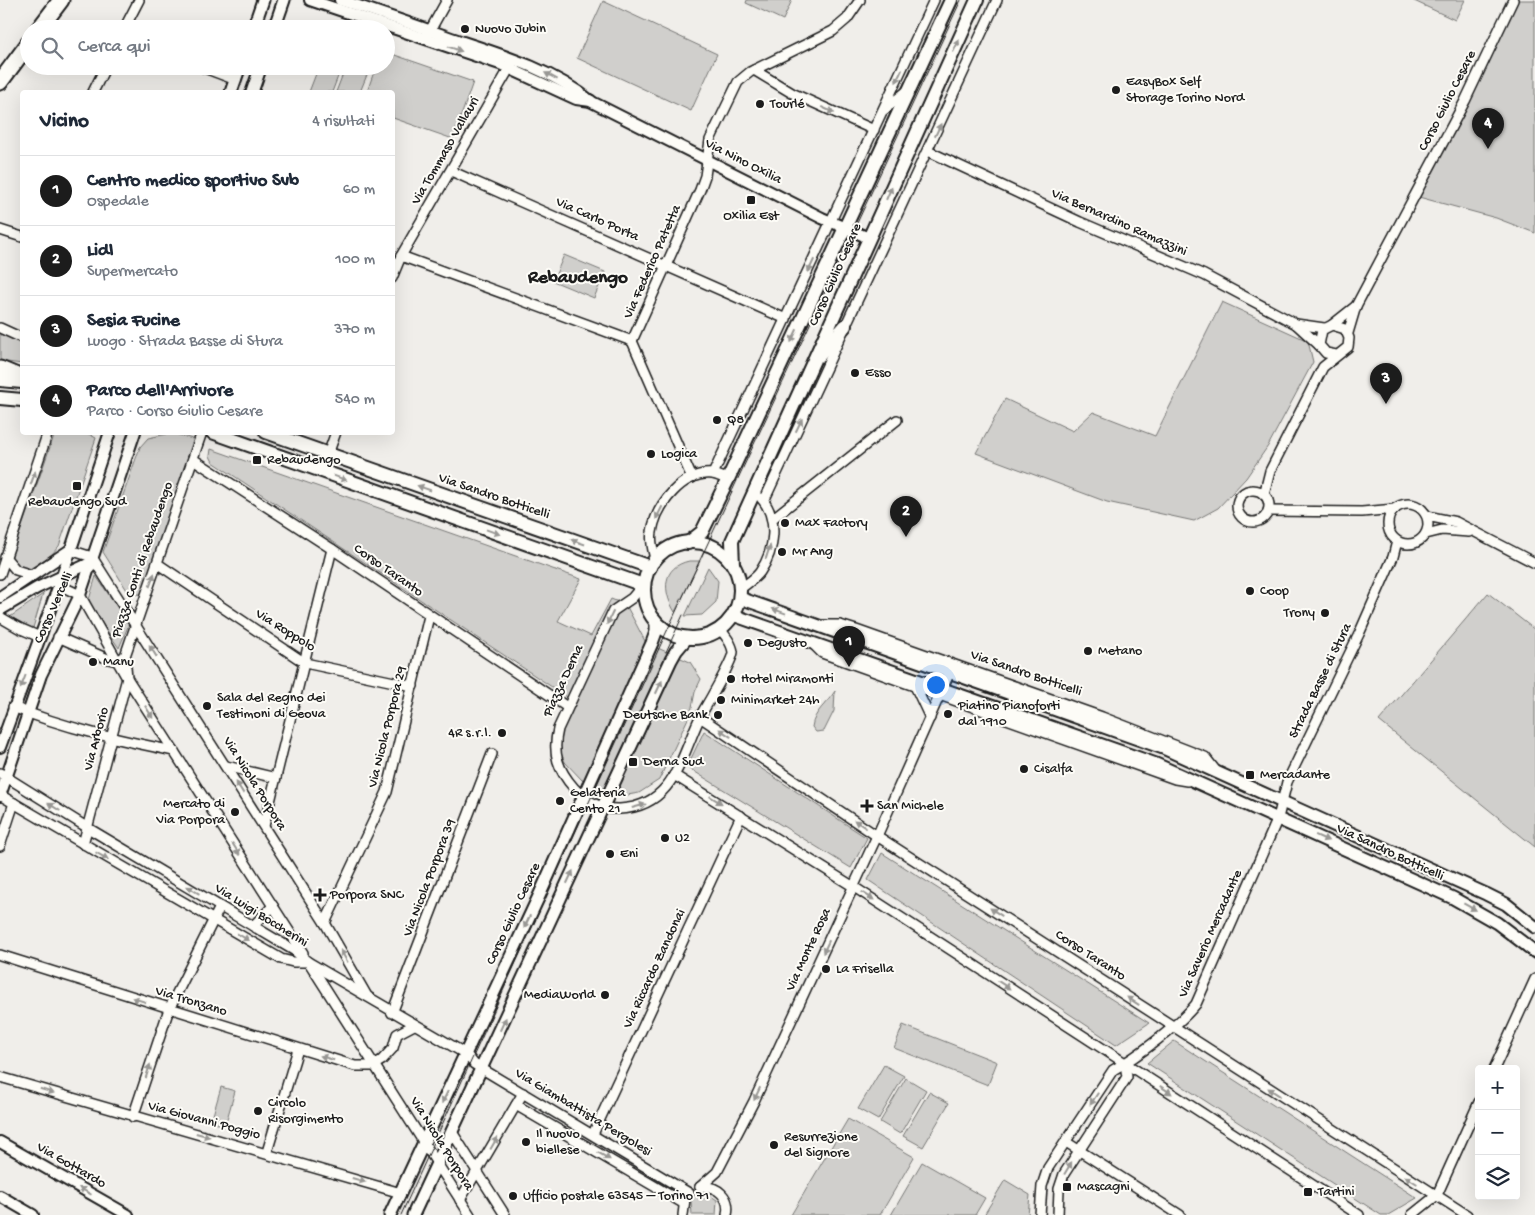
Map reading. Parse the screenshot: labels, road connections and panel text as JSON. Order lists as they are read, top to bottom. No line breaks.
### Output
{"streets":{"main road":["Corso Giulio Cesare","Via Sandro Botticelli","Piazza Derna"],"street":["Via Tommaso Vallauri","Via Nino Oxilia","Via Carlo Porta","Via Bernardino Ramazzini","Via Federico Patetta","Piazza Conti di Rebaudengo","Corso Taranto","Corso Vercelli","Via Roppolo","Strada Basse di Stura","Via Nicola Porpora 29","Via Arborio","Via Nicola Porpora","Via Nicola Porpora 39","Via Luigi Boccherini","Via Saverio Mercadante","Via Monte Rosa","Via Riccardo Zandonai","Via Tronzano","Via Giambattista Pergolesi","Via Giovanni Poggio","Via Gottardo"]},"crossings":[["Corso Giulio Cesare","Via Nino Oxilia"],["Corso Giulio Cesare","Via Carlo Porta"],["Corso Giulio Cesare","Via Sandro Botticelli"],["Corso Giulio Cesare","Piazza Derna"],["Corso Giulio Cesare","Via Nicola Porpora"],["Corso Giulio Cesare","Via Giambattista Pergolesi"],["Corso Giulio Cesare","Via Giovanni Poggio"],["Via Tommaso Vallauri","Via Nino Oxilia"],["Via Tommaso Vallauri","Via Carlo Porta"],["Via Tommaso Vallauri","Via Federico Patetta"],["Via Nino Oxilia","Via Federico Patetta"],["Via Carlo Porta","Via Federico Patetta"],["Via Sandro Botticelli","Piazza Derna"],["Via Sandro Botticelli","Strada Basse di Stura"],["Via Sandro Botticelli","Via Saverio Mercadante"],["Via Sandro Botticelli","Via Monte Rosa"],["Piazza Conti di Rebaudengo","Corso Taranto"],["Piazza Conti di Rebaudengo","Via Roppolo"],["Piazza Conti di Rebaudengo","Via Nicola Porpora"],["Corso Taranto","Piazza Derna"],["Corso Taranto","Via Nicola Porpora 29"],["Corso Taranto","Via Saverio Mercadante"],["Corso Taranto","Via Monte Rosa"],["Corso Vercelli","Via Nicola Porpora"],["Corso Vercelli","Via Luigi Boccherini"],["Via Roppolo","Via Nicola Porpora 29"],["Strada Basse di Stura","Via Saverio Mercadante"],["Via Nicola Porpora 29","Via Nicola Porpora"],["Via Arborio","Via Nicola Porpora"],["Via Arborio","Via Luigi Boccherini"],["Via Nicola Porpora","Via Nicola Porpora 39"],["Via Nicola Porpora","Via Luigi Boccherini"],["Via Nicola Porpora","Via Tronzano"],["Via Nicola Porpora","Via Giambattista Pergolesi"],["Via Monte Rosa","Via Giambattista Pergolesi"],["Via Riccardo Zandonai","Via Giambattista Pergolesi"]],"one_way":["Via Monte Rosa","Via Tronzano","Via Giovanni Poggio","Via Gottardo"],"districts":["Rebaudengo"],"places":{"other":["Nuovo Jubin","EasyBox Self Storage Torino Nord","Tourlé","Esso","Q8","Logica","Max Factory","Mr Ang","Coop","Trony","Degusto","Metano","Manu","Hotel Miramonti","Minimarket 24h","Sala del Regno dei Testimoni di Geova","Piatino Pianoforti dal 1910","Deutsche Bank","4R s.r.l.","Cisalfa","Gelateria Cento 21","Mercato di Via Porpora","U2","Eni","La Frisella","MediaWorld","Circolo Risorgimento","Il nuovo biellese","Resurrezione del Signore","Ufficio postale 63545 – Torino 71"],"transit":["Oxilia Est","Rebaudengo","Rebaudengo Sud","Derna Sud","Mercadante","Mascagni","Tartini"],"health":["San Michele","Porpora SNC"]},"page":{"search":"Cerca qui","heading":["Vicino","4 risultati"],"pins":["4","3","2","1"],"list":[{"mark":"1","name":"Centro medico sportivo Svb","note":"Ospedale","value":"60 m"},{"mark":"2","name":"Lidl","note":"Supermercato","value":"100 m"},{"mark":"3","name":"Sesia Fucine","note":"Luogo · Strada Basse di Stura","value":"370 m"},{"mark":"4","name":"Parco dell'Arrivore","note":"Parco · Corso Giulio Cesare","value":"540 m"}],"map_buttons":["+","−"]}}
